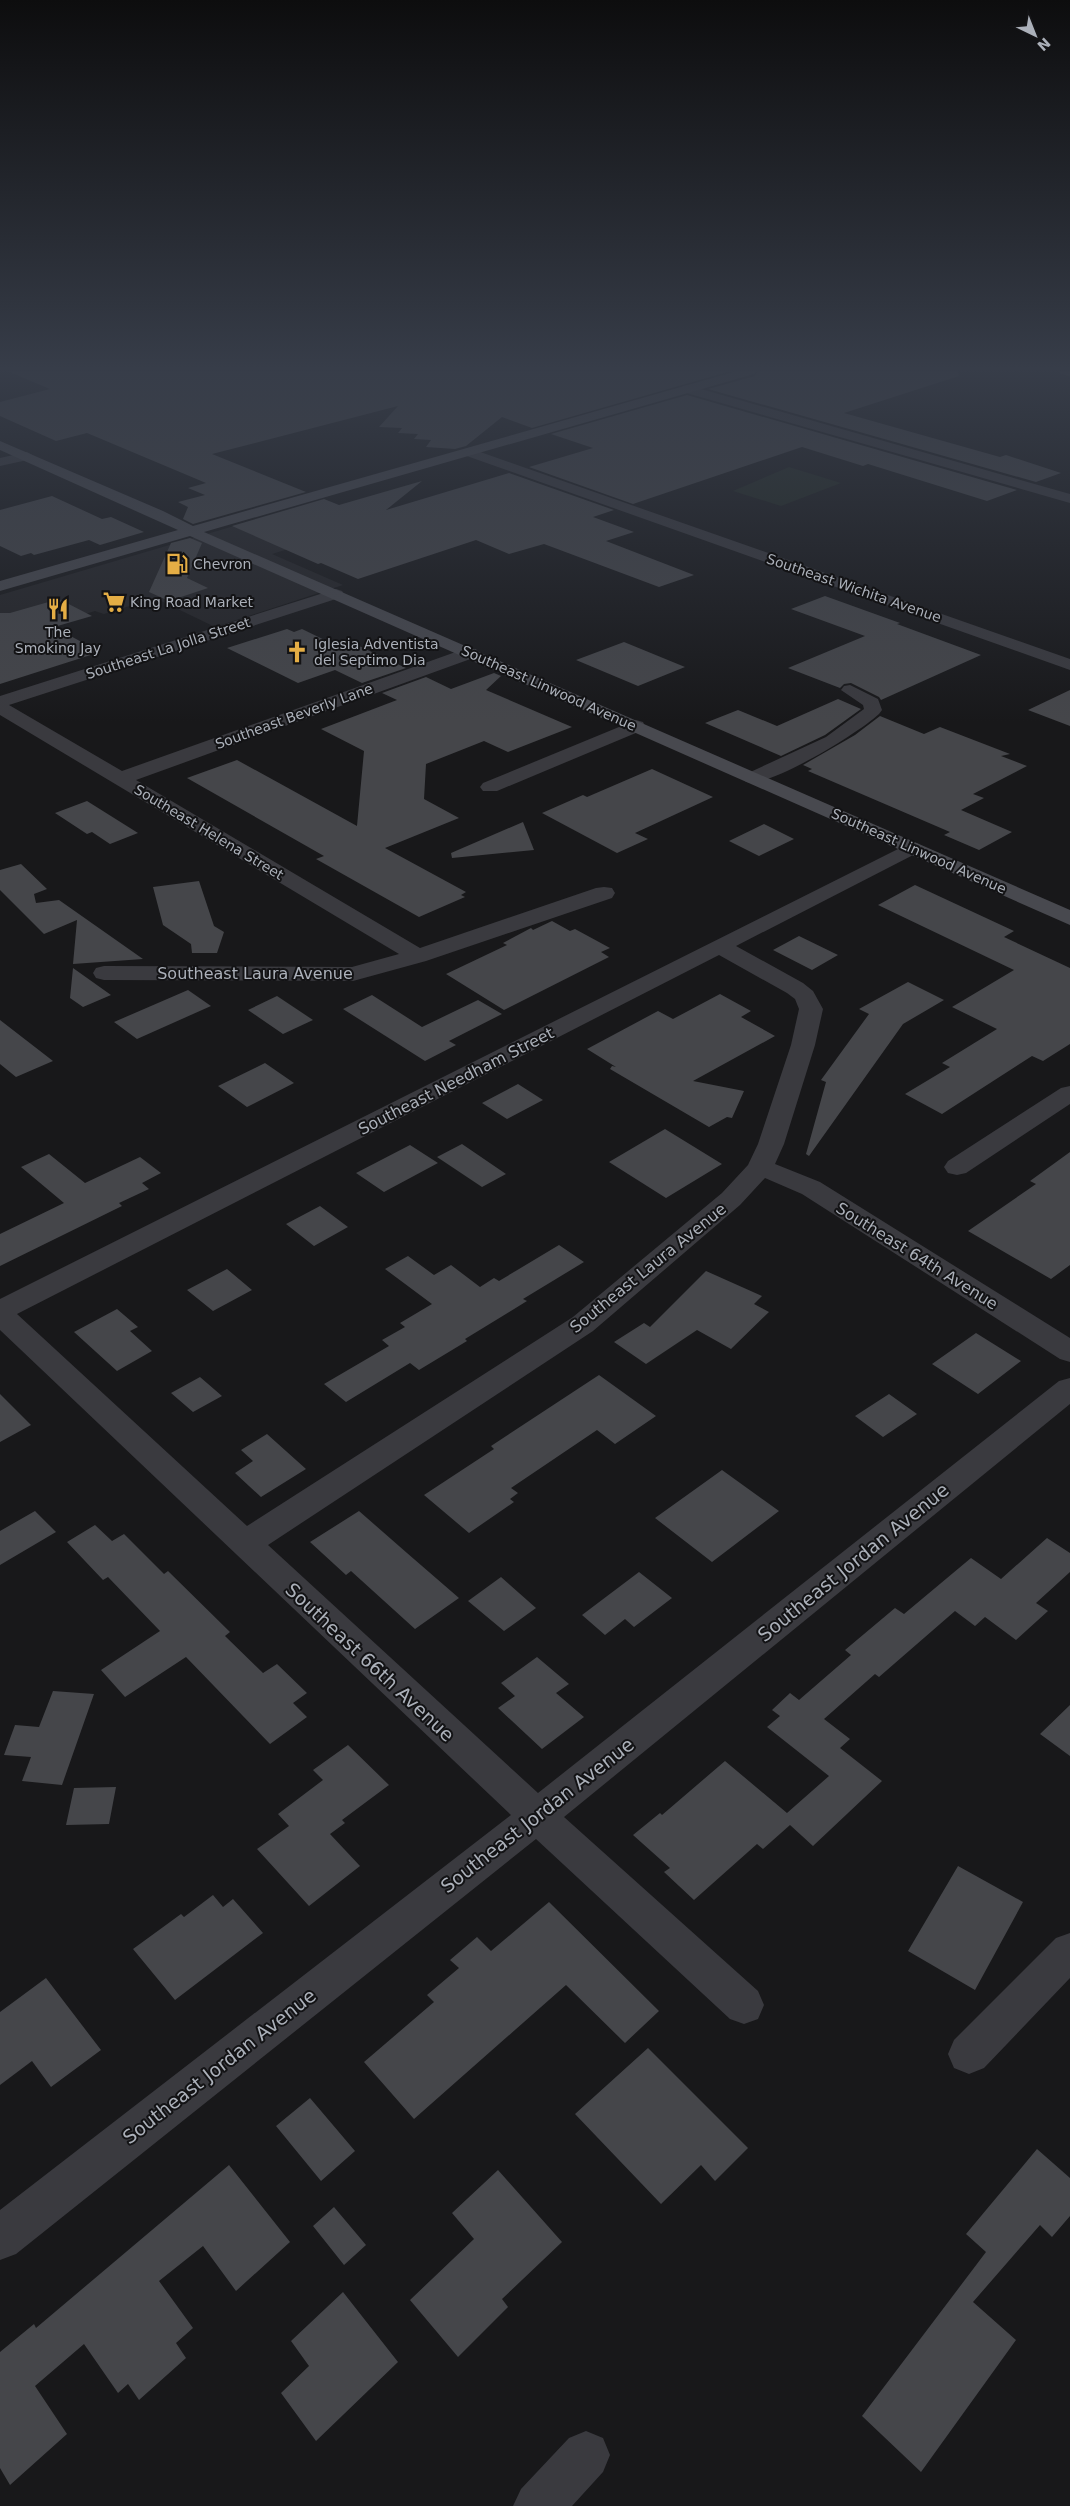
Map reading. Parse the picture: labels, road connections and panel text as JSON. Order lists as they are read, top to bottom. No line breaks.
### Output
{"streets":{"main road":["Southeast Linwood Avenue"],"street":["Southeast Wichita Avenue","Southeast La Jolla Street","Southeast Beverly Lane","Southeast Helena Street","Southeast Laura Avenue","Southeast Needham Street","Southeast 64th Avenue","Southeast Jordan Avenue","Southeast 66th Avenue"]},"crossings":[["Southeast La Jolla Street","Southeast Linwood Avenue"],["Southeast Linwood Avenue","Southeast Beverly Lane"],["Southeast Linwood Avenue","Southeast Needham Street"],["Southeast Beverly Lane","Southeast Helena Street"],["Southeast Helena Street","Southeast Laura Avenue"],["Southeast Laura Avenue","Southeast Needham Street"],["Southeast Laura Avenue","Southeast 64th Avenue"],["Southeast Laura Avenue","Southeast 66th Avenue"],["Southeast Needham Street","Southeast 66th Avenue"],["Southeast Jordan Avenue","Southeast 66th Avenue"]],"places":{"fuel station":["Chevron"],"supermarket":["King Road Market"],"restaurant":["The Smoking Jay"],"church":["Iglesia Adventista del Septimo Dia"]},"north":"bottom right"}
